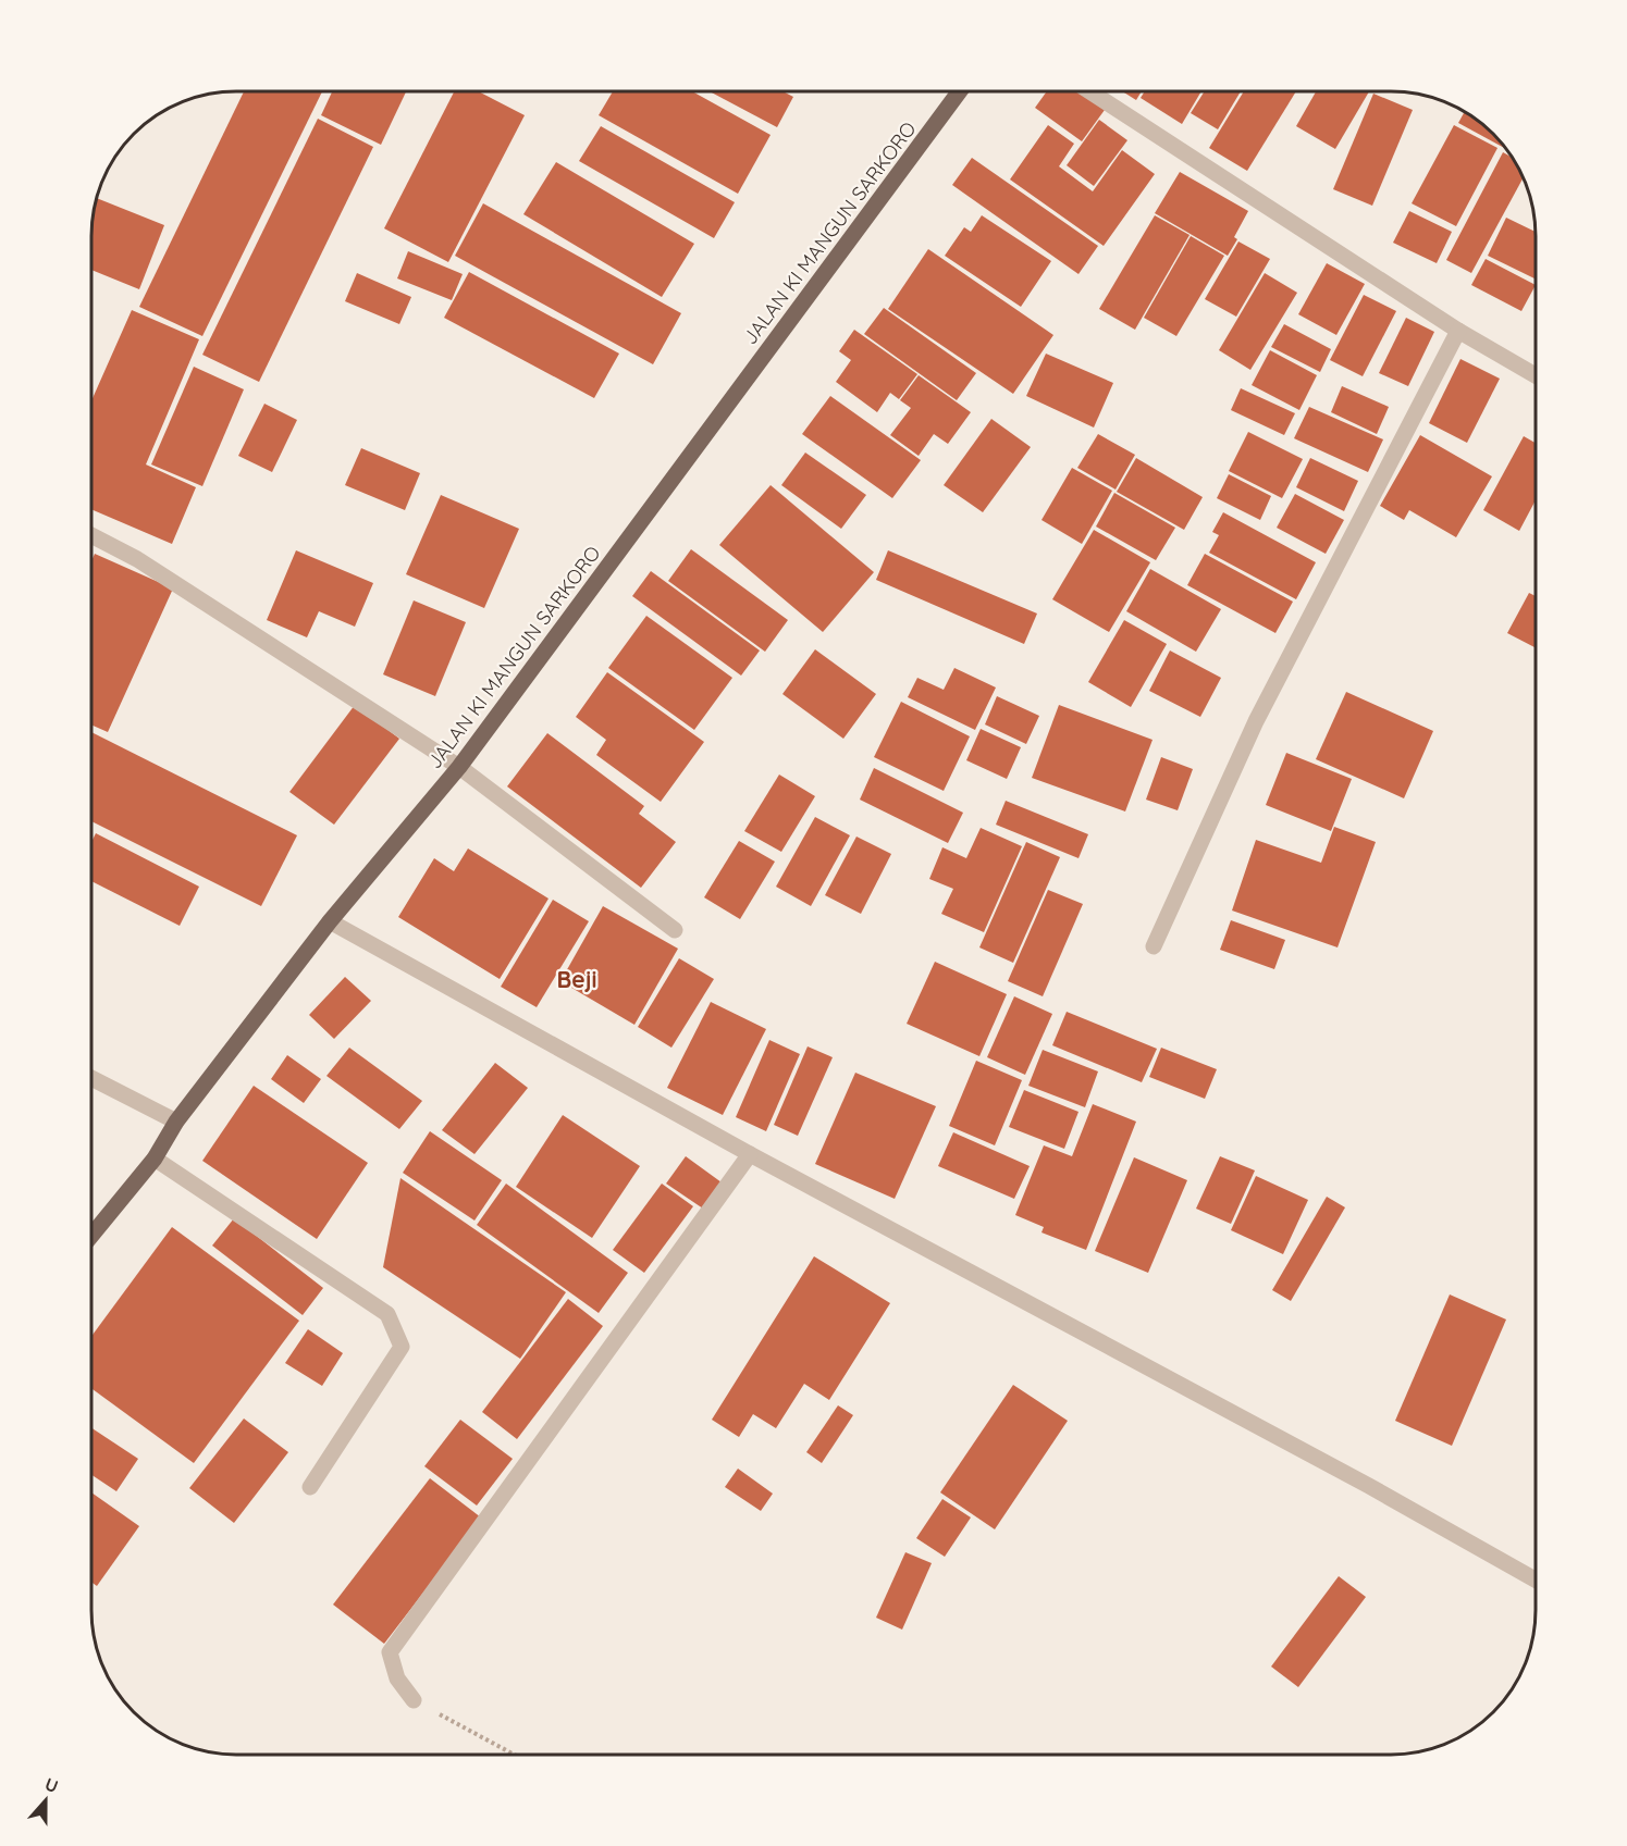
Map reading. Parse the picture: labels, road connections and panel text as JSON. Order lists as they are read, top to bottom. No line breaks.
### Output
{"streets":{"main road":["JALAN KI MANGUN SARKORO"]},"districts":["Beji"],"north":"top"}
